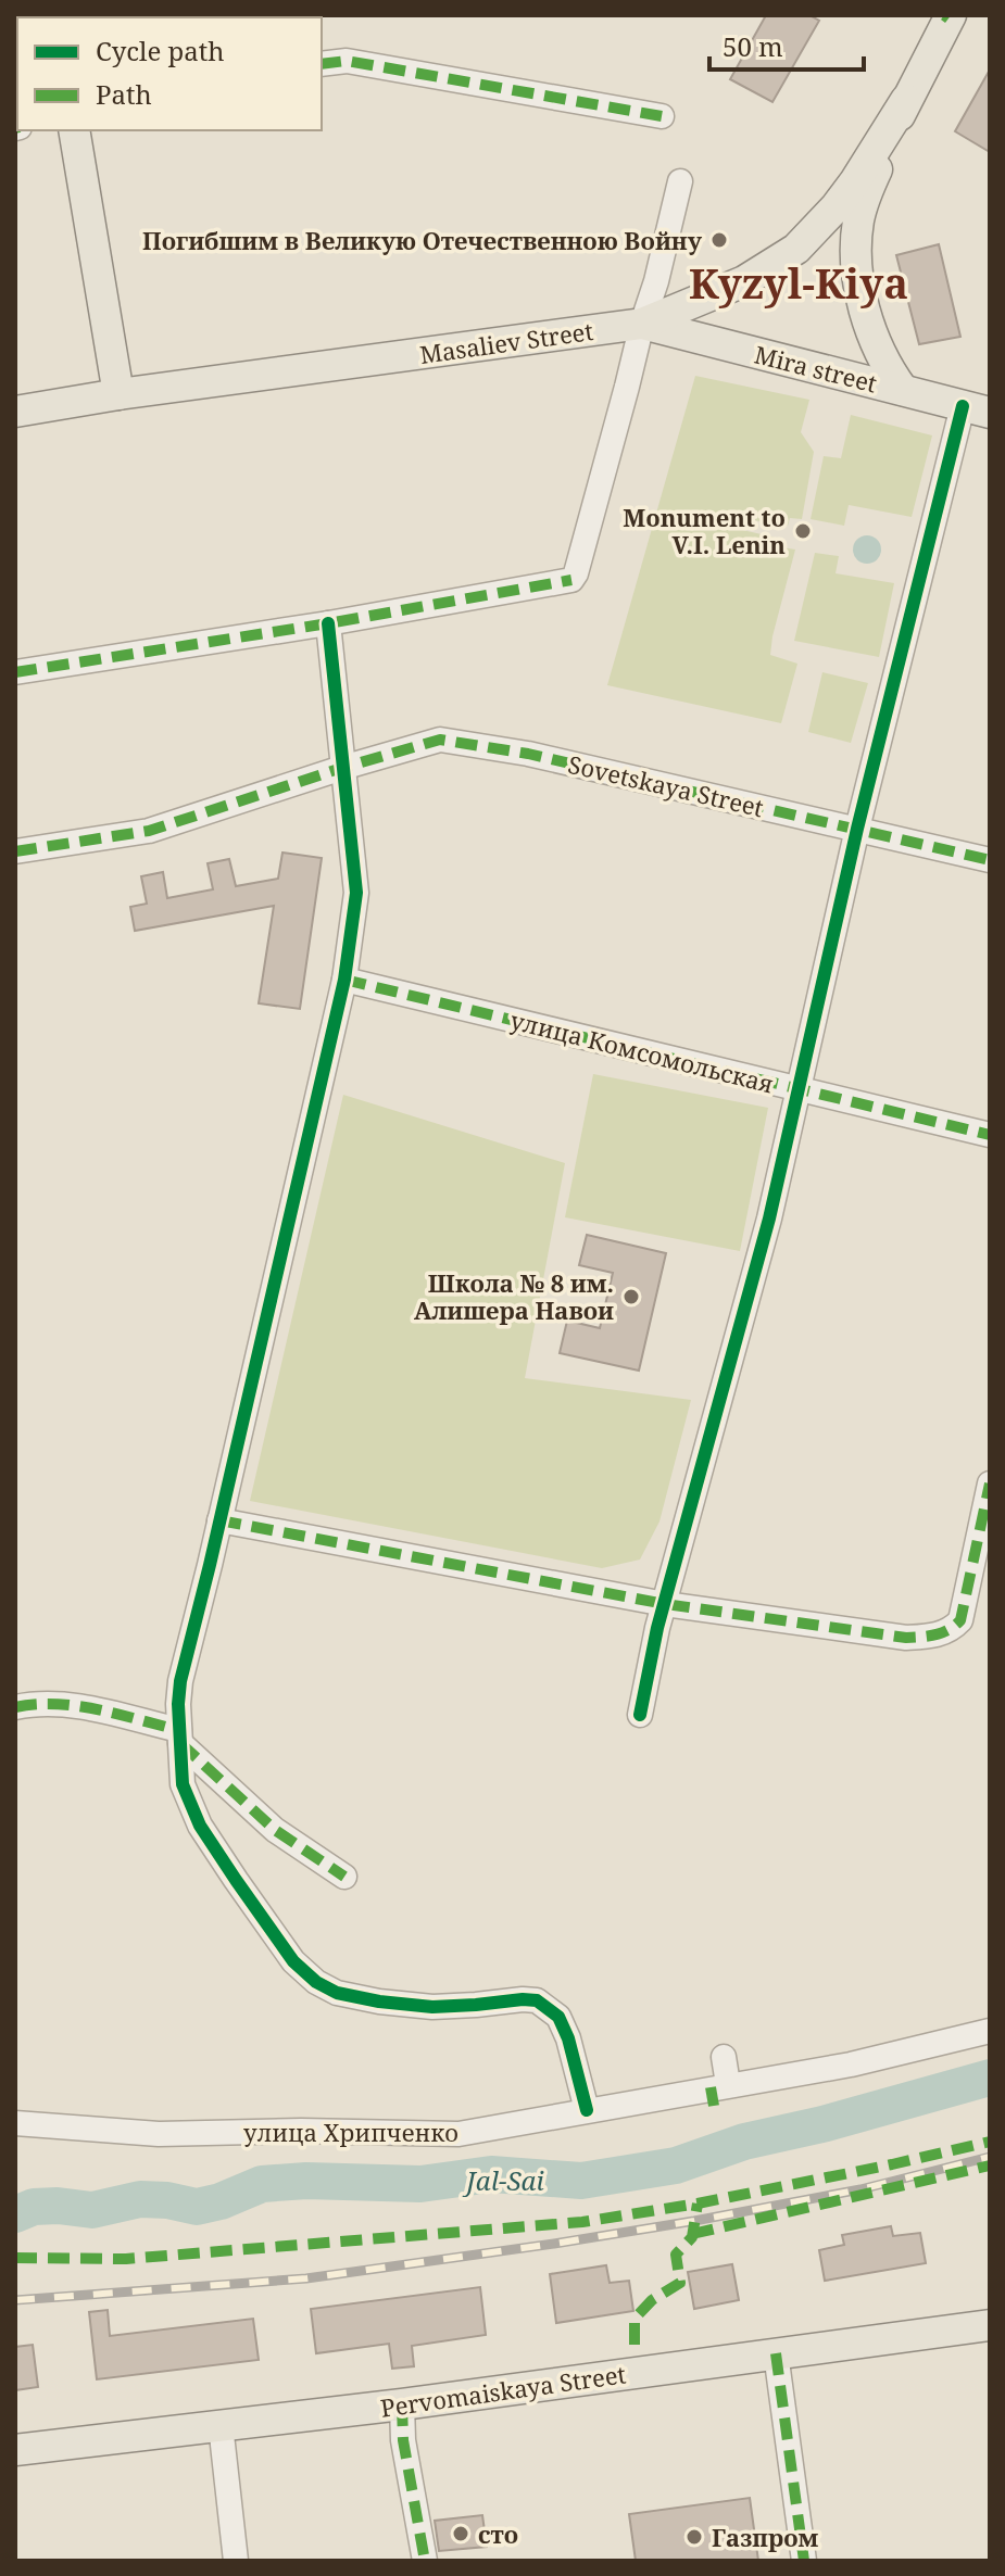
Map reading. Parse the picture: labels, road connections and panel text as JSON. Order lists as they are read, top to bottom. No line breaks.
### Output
{"streets":{"main road":["Masaliev Street","Mira street","Pervomaiskaya Street"],"street":["Sovetskaya Street","улица Комсомольская","улица Хрипченко"]},"crossings":[["Masaliev Street","Mira street"]],"districts":["Kyzyl-Kiya"],"water":["Jal-Sai"],"places":["Погибшим в Великую Отечественною Войну","Monument to V.I. Lenin","Школа № 8 им. Алишера Навои","сто","Газпром"],"legend":["Cycle path","Path"],"scale_bar":"50 m"}
